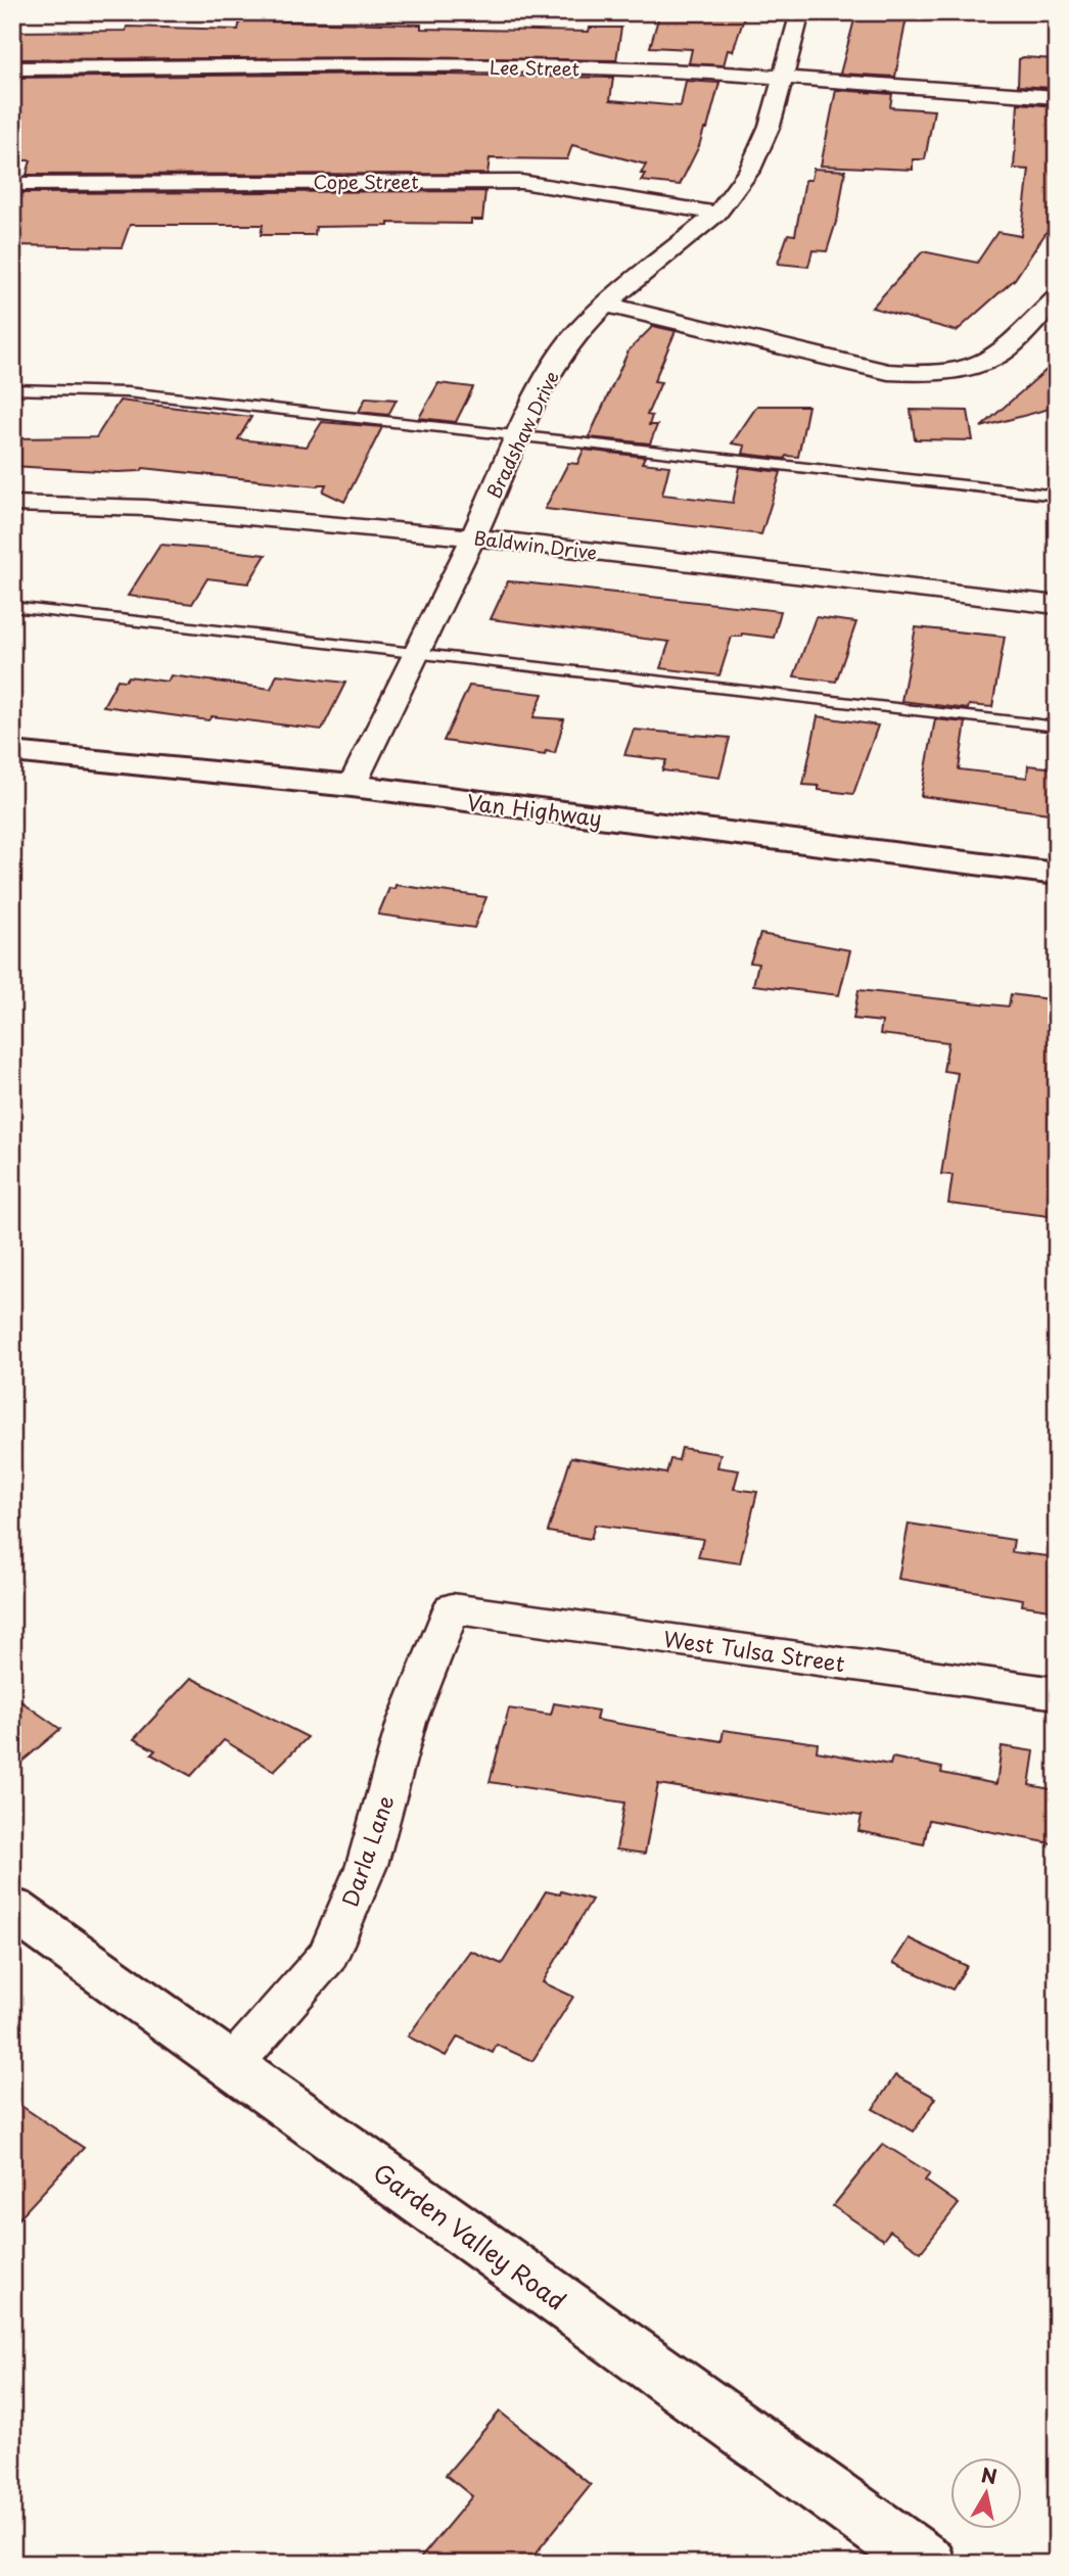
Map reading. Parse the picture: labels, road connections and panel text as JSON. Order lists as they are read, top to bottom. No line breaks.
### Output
{"streets":{"main road":["Van Highway","Garden Valley Road"],"street":["Lee Street","Cope Street","Bradshaw Drive","Baldwin Drive","West Tulsa Street","Darla Lane"]},"crossings":[["Lee Street","Bradshaw Drive"],["Cope Street","Bradshaw Drive"],["Bradshaw Drive","Baldwin Drive"],["Bradshaw Drive","Van Highway"],["West Tulsa Street","Darla Lane"],["Darla Lane","Garden Valley Road"]],"north":"top"}
